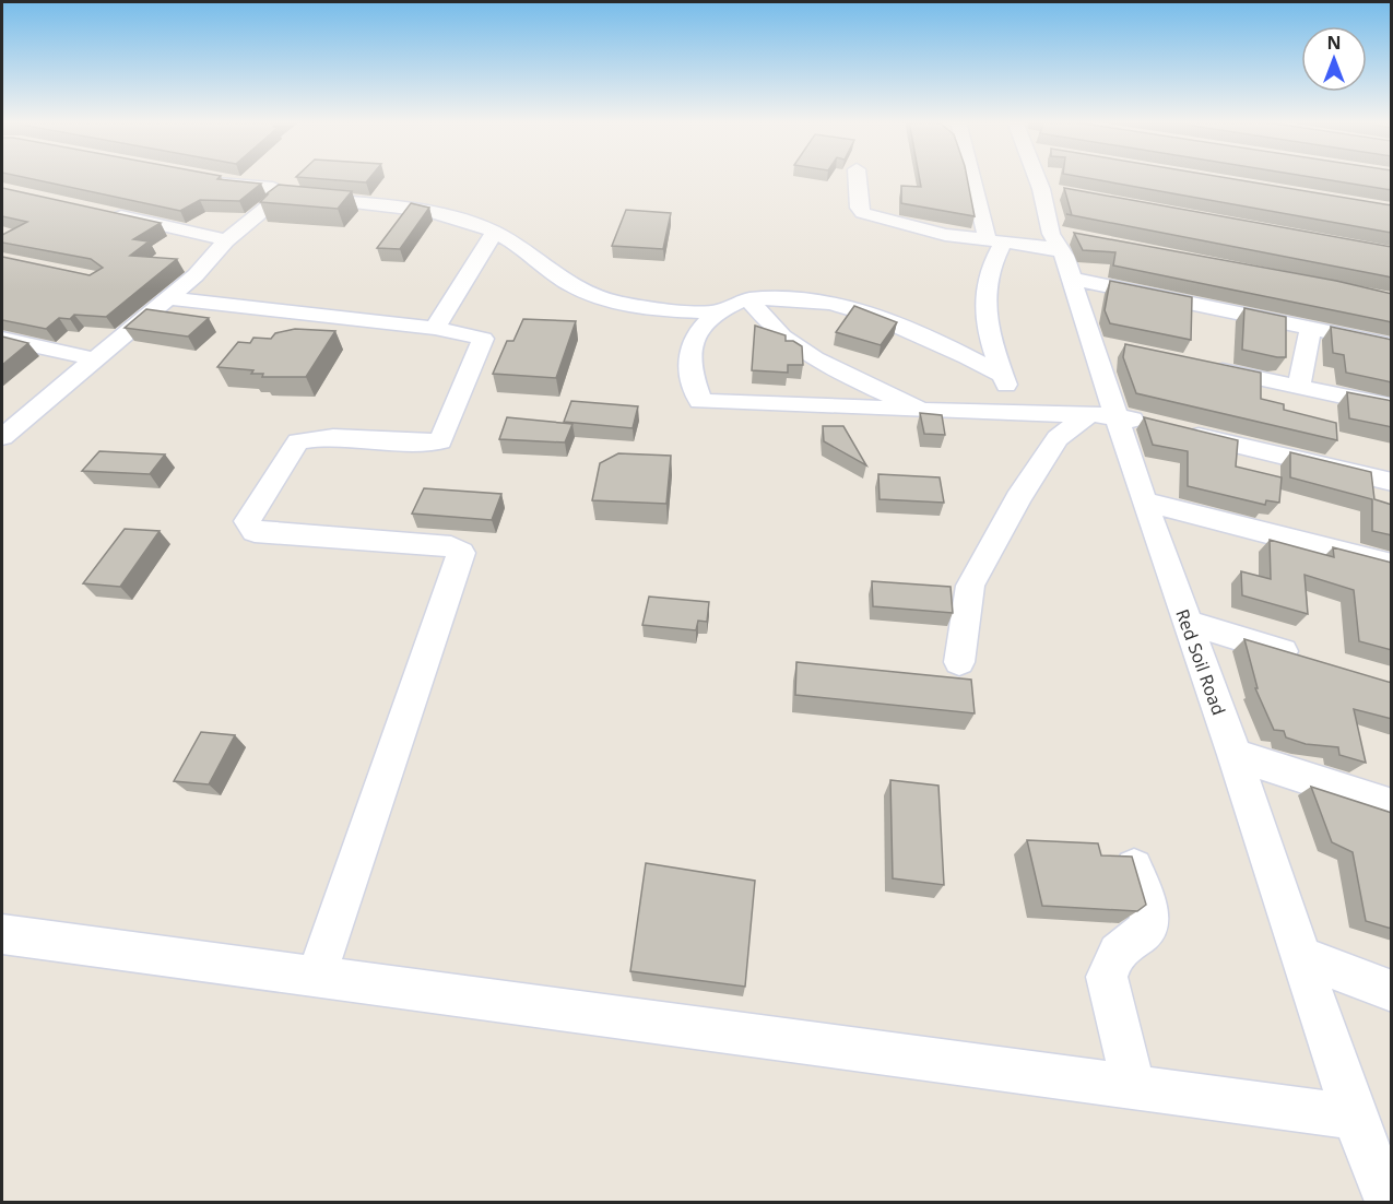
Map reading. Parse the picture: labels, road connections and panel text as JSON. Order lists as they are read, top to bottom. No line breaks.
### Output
{"streets":{"street":["Red Soil Road"]},"north":"top"}
